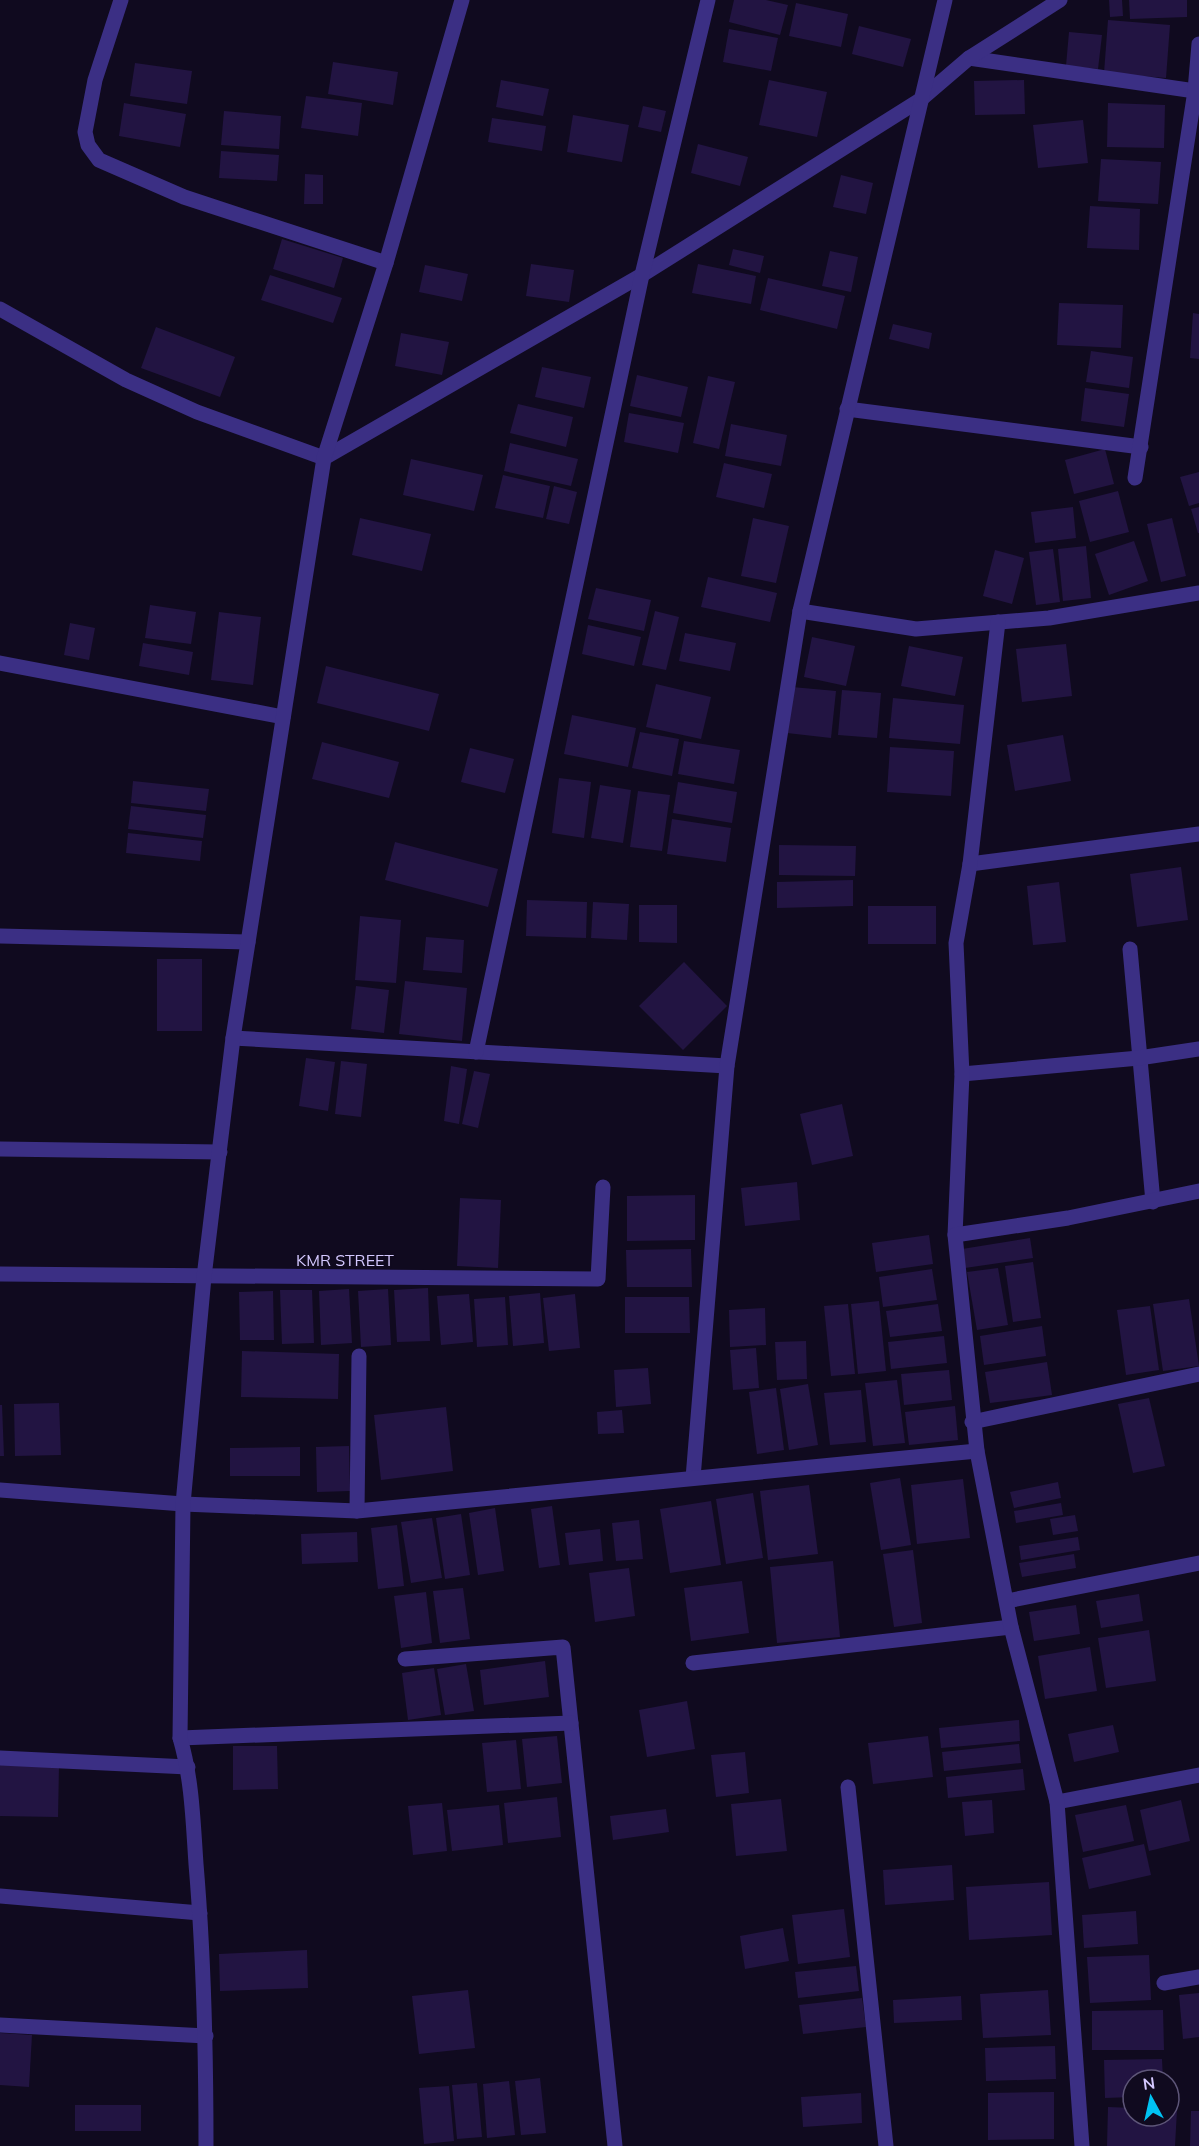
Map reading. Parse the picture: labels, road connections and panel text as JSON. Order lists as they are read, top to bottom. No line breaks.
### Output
{"streets":{"street":["KMR STREET"]},"north":"top"}
